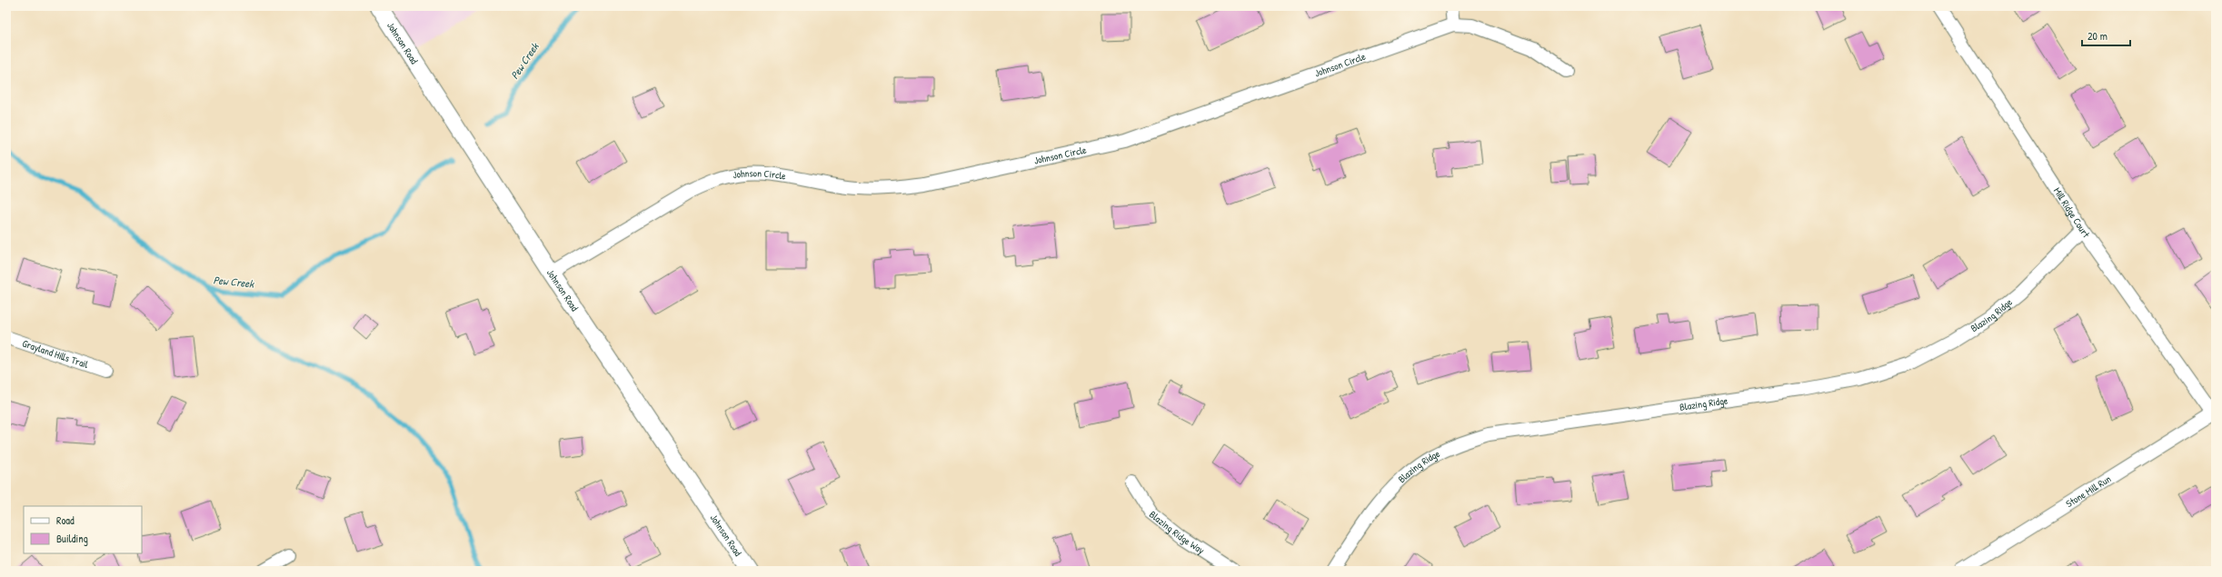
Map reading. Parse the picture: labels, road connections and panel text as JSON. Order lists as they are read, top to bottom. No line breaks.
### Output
{"streets":{"street":["Johnson Road","Johnson Circle","Mill Ridge Court","Blazing Ridge","Grayland Hills Trail","Stone Mill Run","Blazing Ridge Way"]},"crossings":[["Johnson Road","Johnson Circle"],["Mill Ridge Court","Blazing Ridge"],["Mill Ridge Court","Stone Mill Run"]],"water":["Pew Creek"],"legend":["Road","Building"],"scale_bar":"20 m"}
